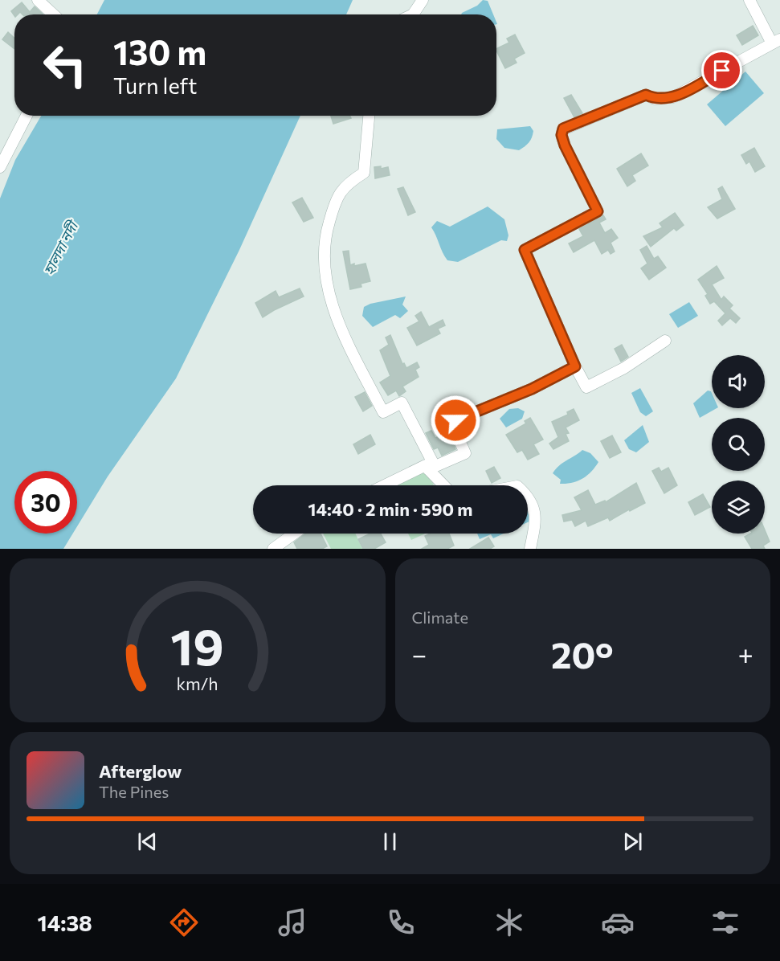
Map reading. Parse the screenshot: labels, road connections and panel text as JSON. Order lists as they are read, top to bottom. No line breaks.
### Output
{"water":["হালদা নদী"],"page":{"turn":["130 m","Turn left"],"limit":"30","trip":"14:40 · 2 min · 590 m","tile":"Climate","heat":["−","20°","+"],"song":["Afterglow","The Pines"],"tabs":"14:38","gauge":["19","km/h"]}}
